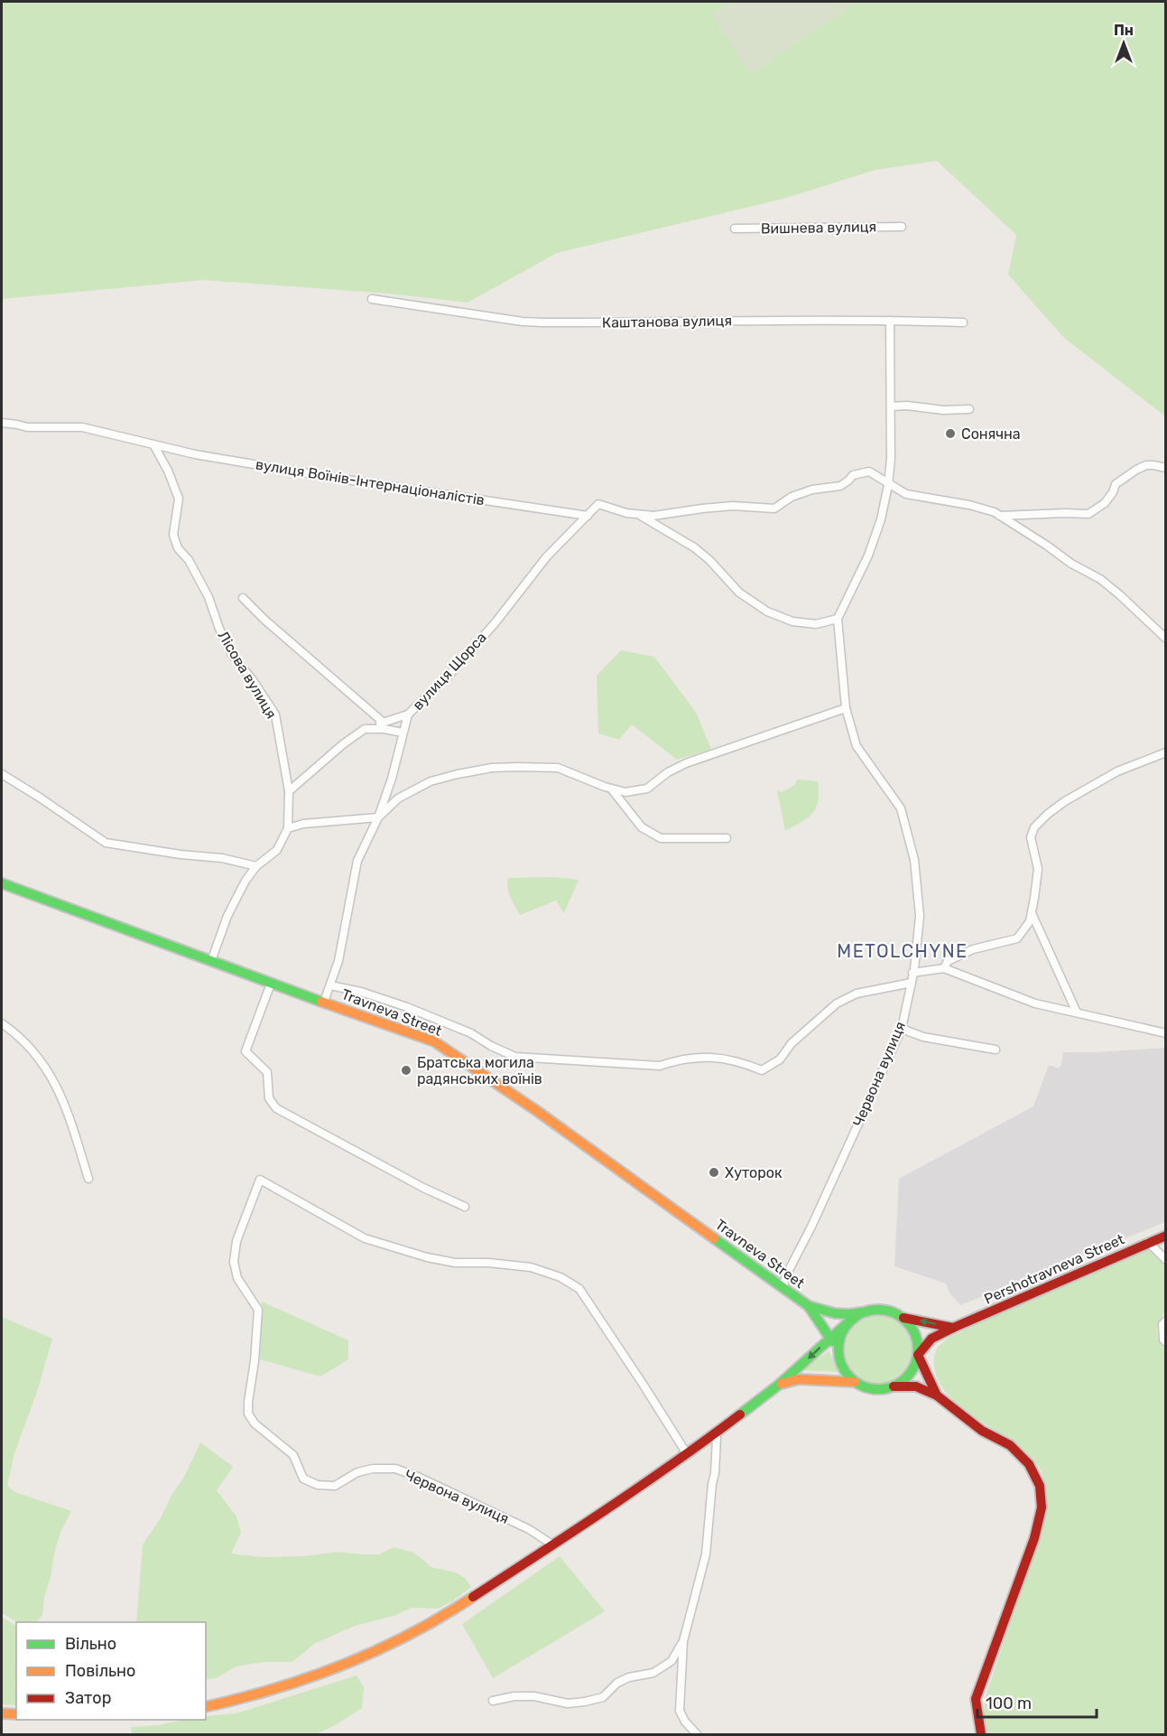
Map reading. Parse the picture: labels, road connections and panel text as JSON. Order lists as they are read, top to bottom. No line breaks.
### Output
{"streets":{"street":["Вишнева вулиця","Каштанова вулиця","вулиця Воїнів-Інтернаціоналістів","вулиця Щорса","Лісова вулиця","Travneva Street","Червона вулиця","Pershotravneva Street"]},"crossings":[["вулиця Воїнів-Інтернаціоналістів","вулиця Щорса"],["вулиця Воїнів-Інтернаціоналістів","Лісова вулиця"],["вулиця Щорса","Travneva Street"],["вулиця Щорса","Червона вулиця"],["Travneva Street","Червона вулиця"]],"districts":["METOLCHYNE"],"places":["Сонячна","Братська могила радянських воїнів","Хуторок"],"legend":["Вільно","Повільно","Затор"],"scale_bar":"100 m","north":"top"}
